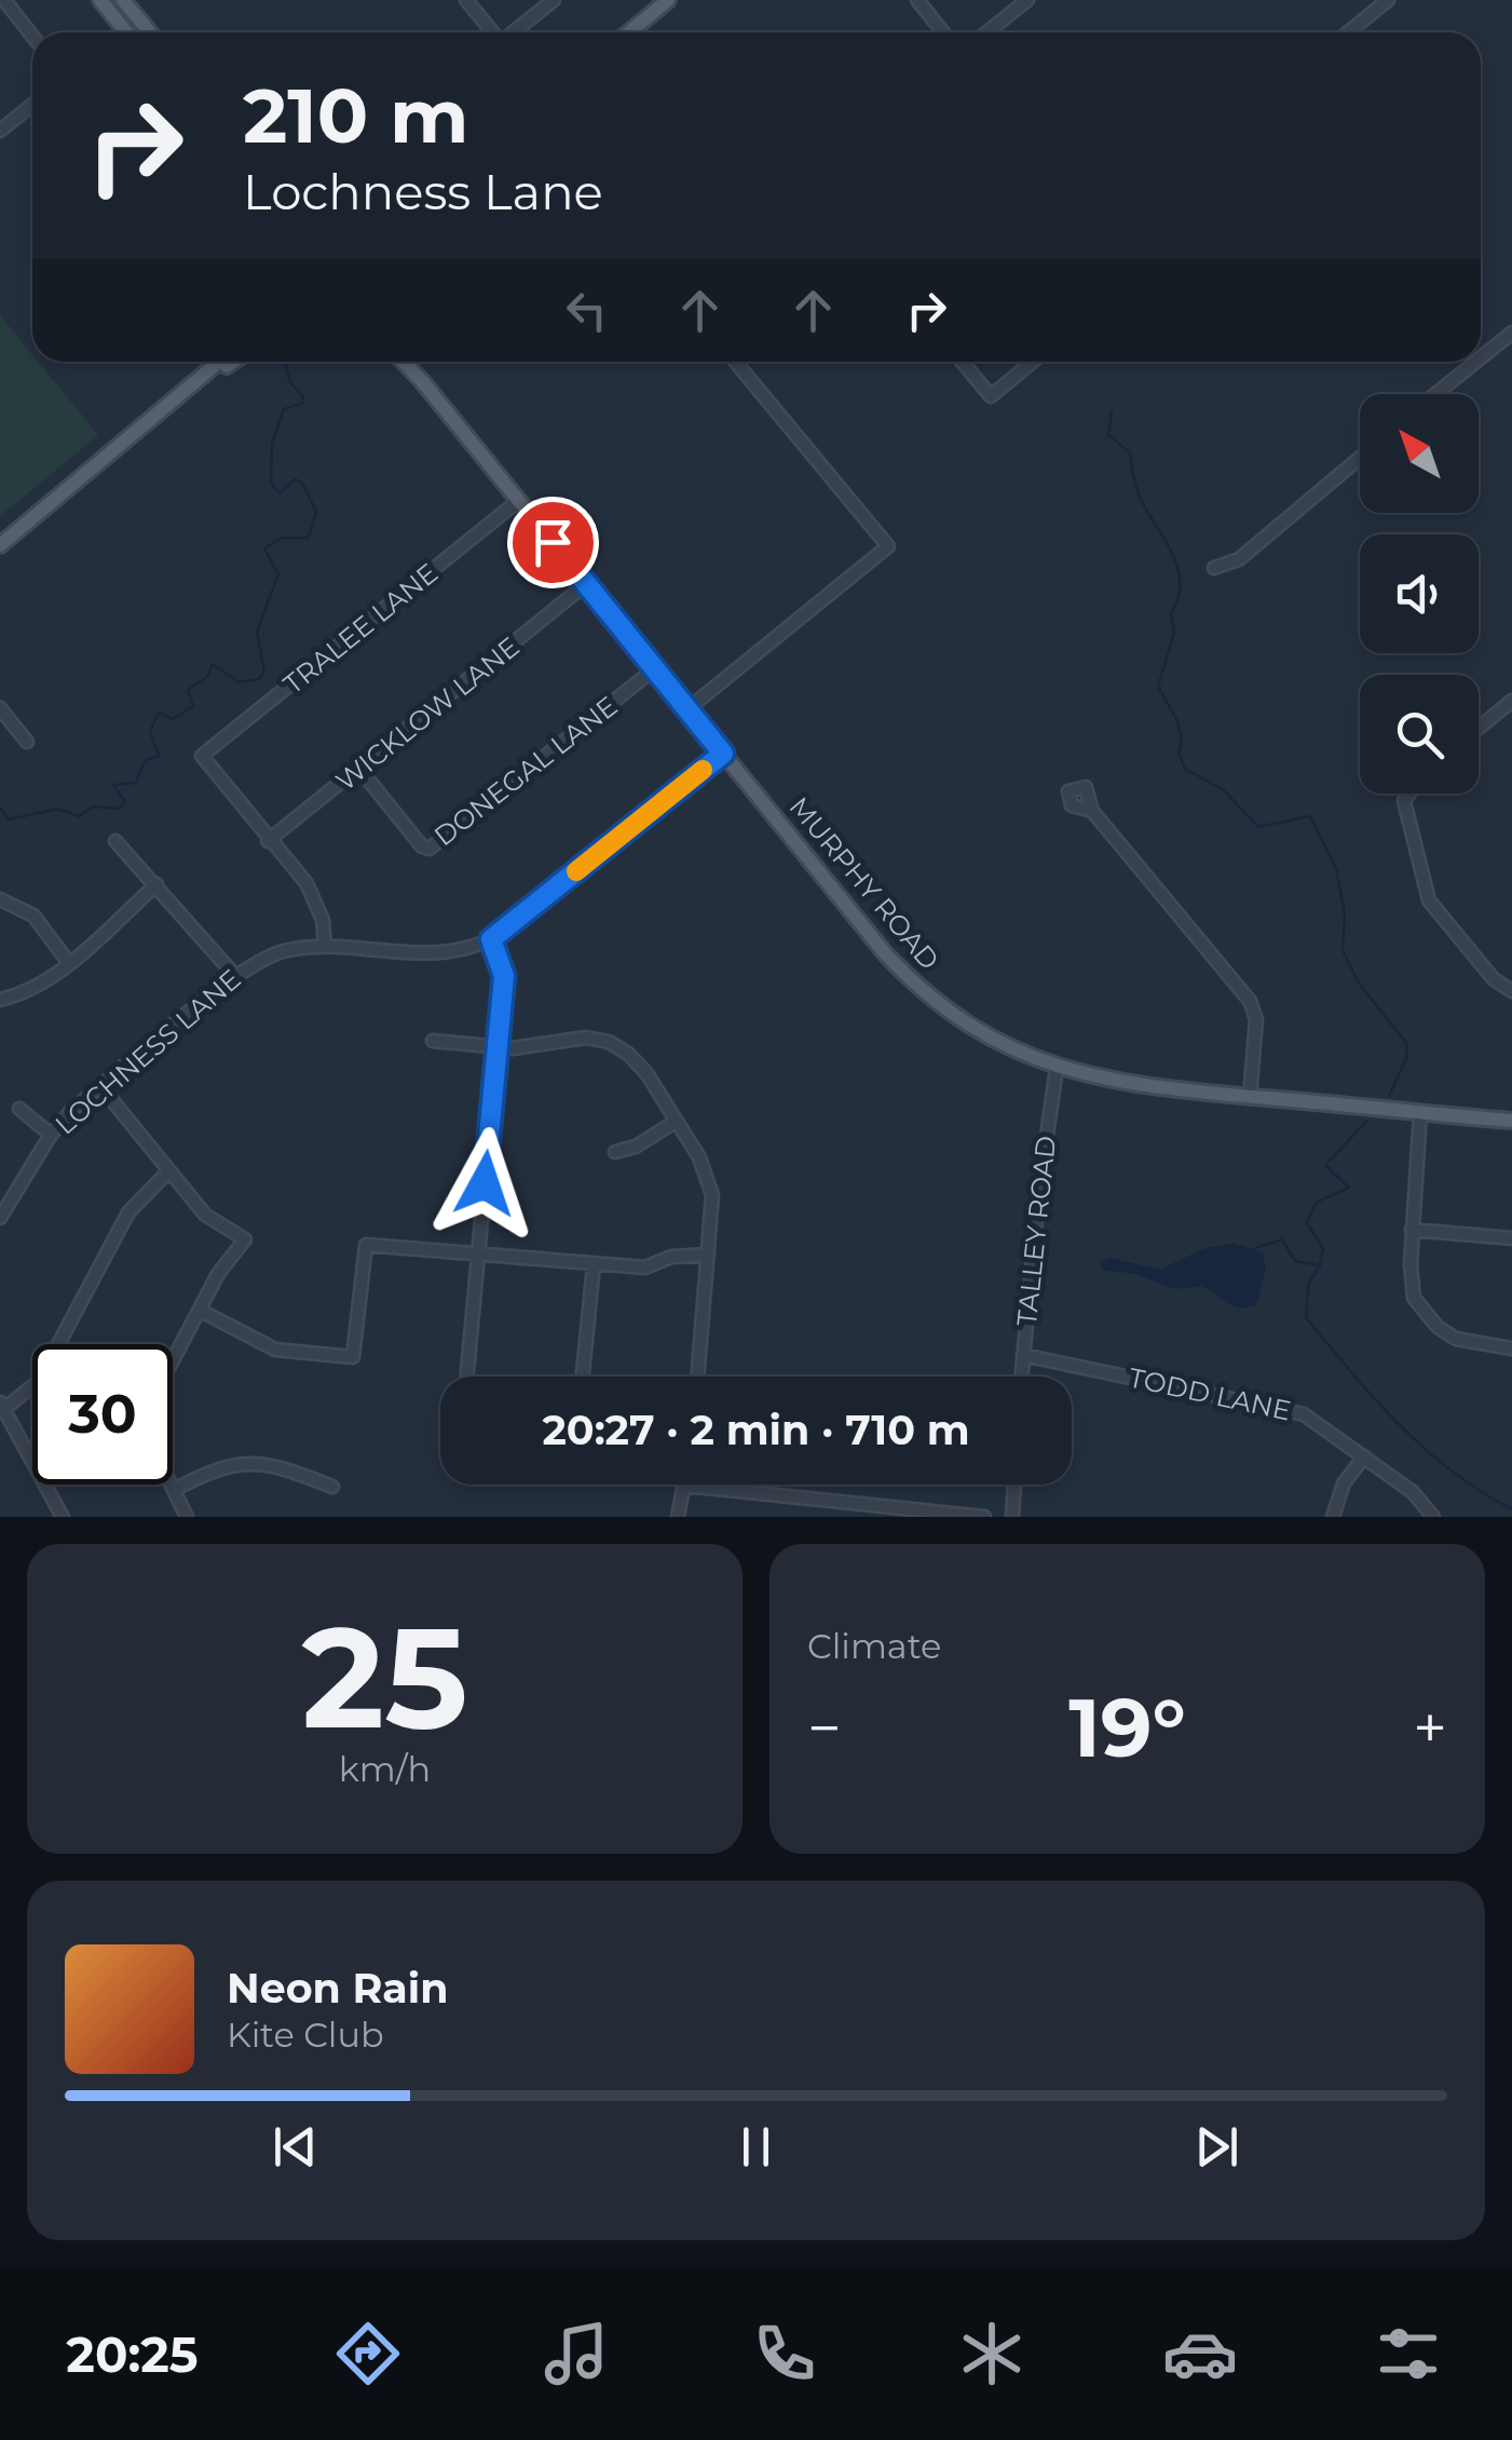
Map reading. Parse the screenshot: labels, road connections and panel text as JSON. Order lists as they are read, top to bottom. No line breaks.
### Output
{"streets":{"main road":["MURPHY ROAD"],"street":["TRALEE LANE","WICKLOW LANE","DONEGAL LANE","LOCHNESS LANE","TALLEY ROAD","TODD LANE"]},"crossings":[["TRALEE LANE","WICKLOW LANE"],["TRALEE LANE","MURPHY ROAD"],["WICKLOW LANE","DONEGAL LANE"],["WICKLOW LANE","MURPHY ROAD"],["DONEGAL LANE","MURPHY ROAD"],["MURPHY ROAD","LOCHNESS LANE"],["MURPHY ROAD","TALLEY ROAD"],["TALLEY ROAD","TODD LANE"]],"north":"top left","page":{"turn":["210 m","Lochness Lane"],"limit":"30","trip":"20:27 · 2 min · 710 m","tile":[["25","km/h"],"Climate"],"heat":["−","19°","+"],"song":["Neon Rain","Kite Club"],"tabs":"20:25"}}
